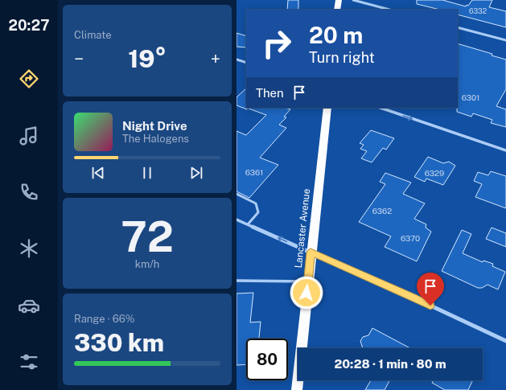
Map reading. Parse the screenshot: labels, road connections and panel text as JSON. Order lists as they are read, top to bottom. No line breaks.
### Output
{"streets":{"highway":["Lancaster Avenue"]},"house_numbers":["6332","6301","6361","6329","6362","6370"],"page":{"tabs":"20:27","tile":["Climate",["72","km/h"],["Range · 66%","330 km"]],"turn":["20 m","Turn right"],"heat":["−","19°","+"],"then":"Then","song":["Night Drive","The Halogens"],"limit":"80","trip":"20:28 · 1 min · 80 m"}}
